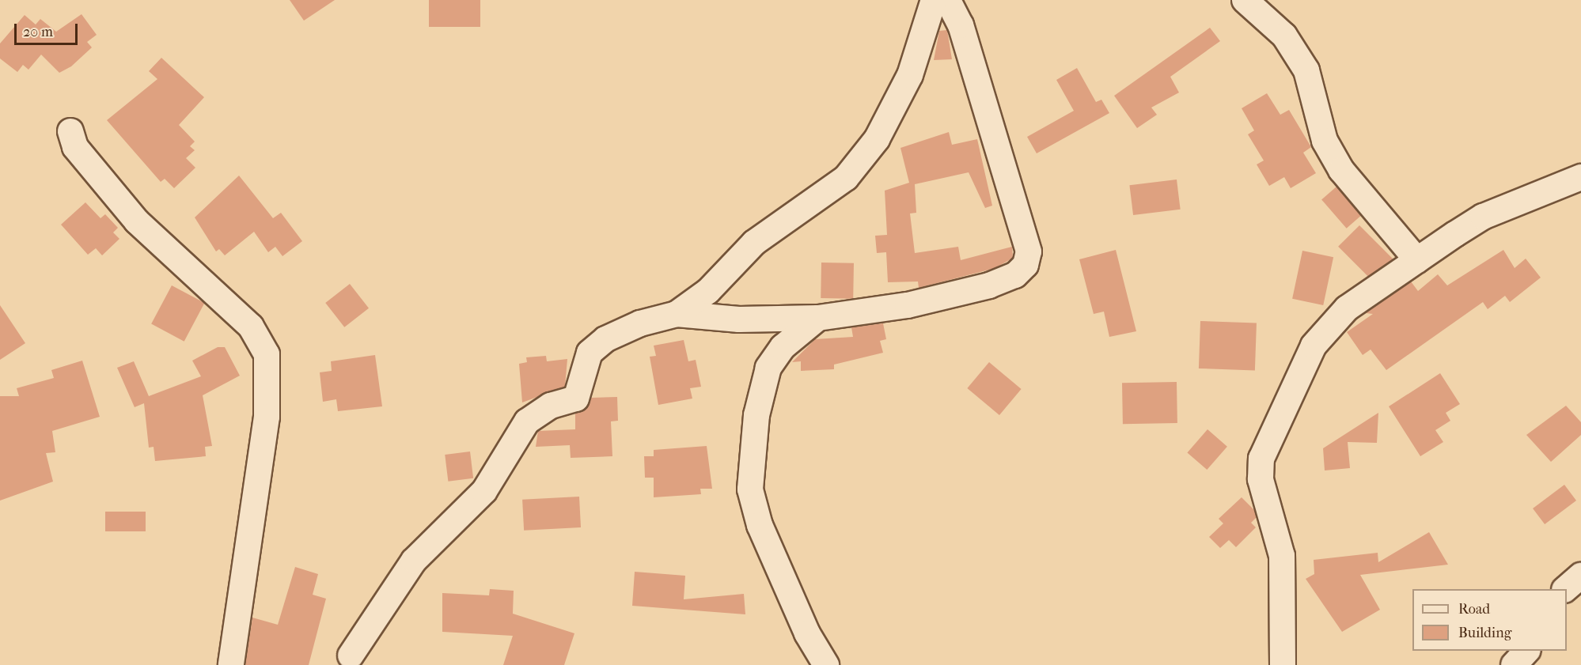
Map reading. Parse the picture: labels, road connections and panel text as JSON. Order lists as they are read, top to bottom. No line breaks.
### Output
{"legend":["Road","Building"],"scale_bar":"20 m"}
